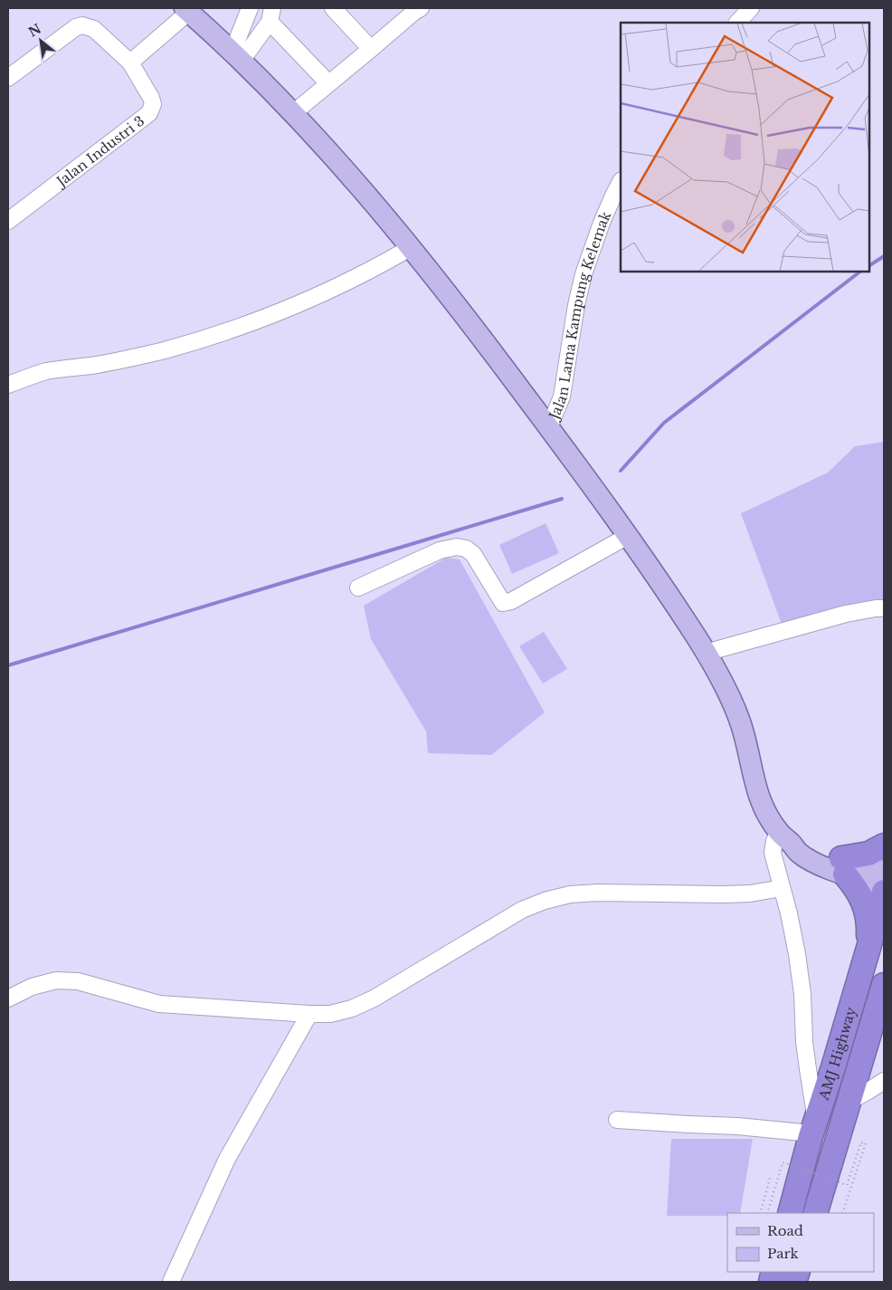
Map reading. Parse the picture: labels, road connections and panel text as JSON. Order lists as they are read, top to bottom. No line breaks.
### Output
{"streets":{"highway":["AMJ Highway"],"street":["Jalan Industri 3","Jalan Lama Kampung Kelemak"]},"legend":["Road","Park"],"north":"top left"}
